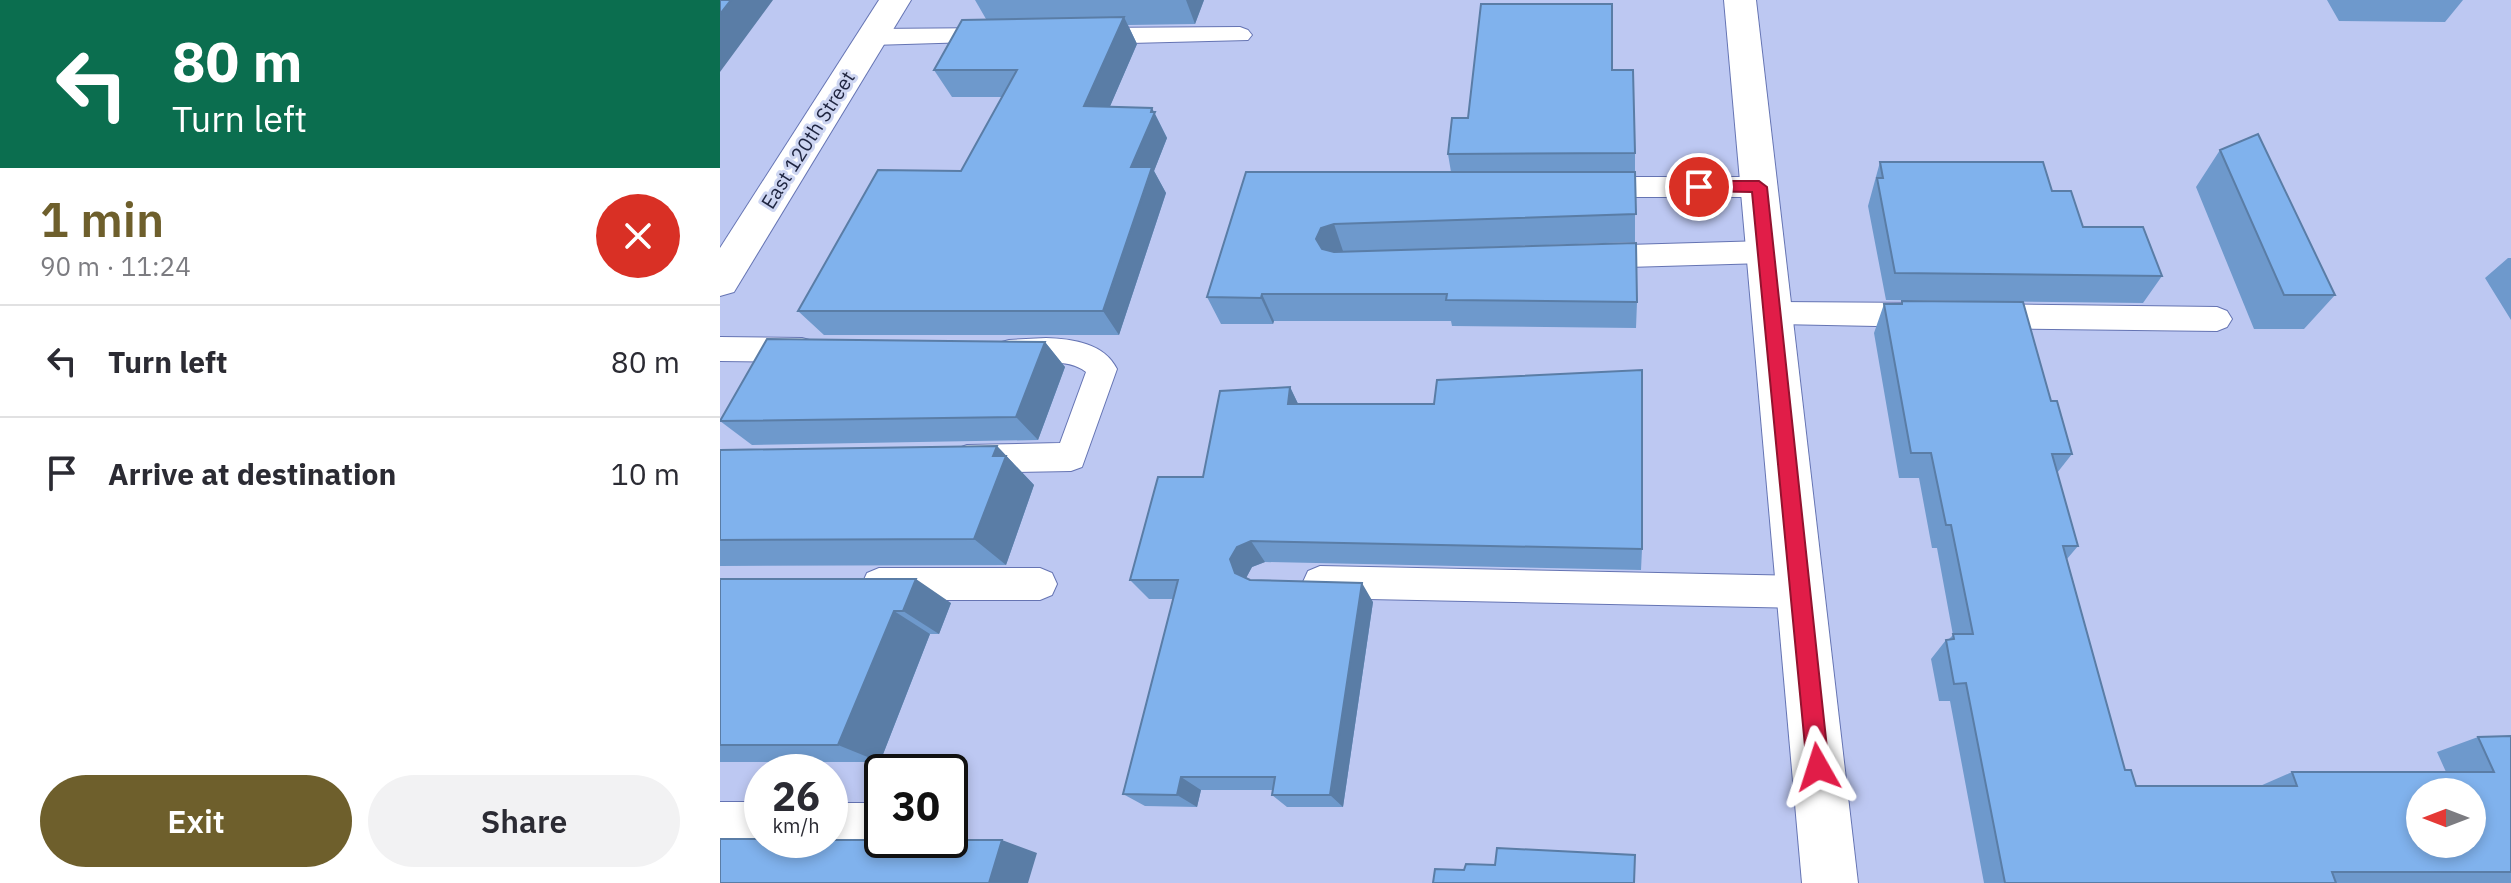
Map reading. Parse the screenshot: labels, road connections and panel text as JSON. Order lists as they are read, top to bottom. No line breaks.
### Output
{"streets":{"street":["East 120th Street"]},"north":"left","page":{"turn":["80 m","Turn left"],"heading":["1 min","90 m · 11:24"],"list":[{"name":"Turn left","value":"80 m"},{"name":"Arrive at destination","value":"10 m"}],"speed":"26 km/h","limit":"30","buttons":["Exit","Share"]}}
